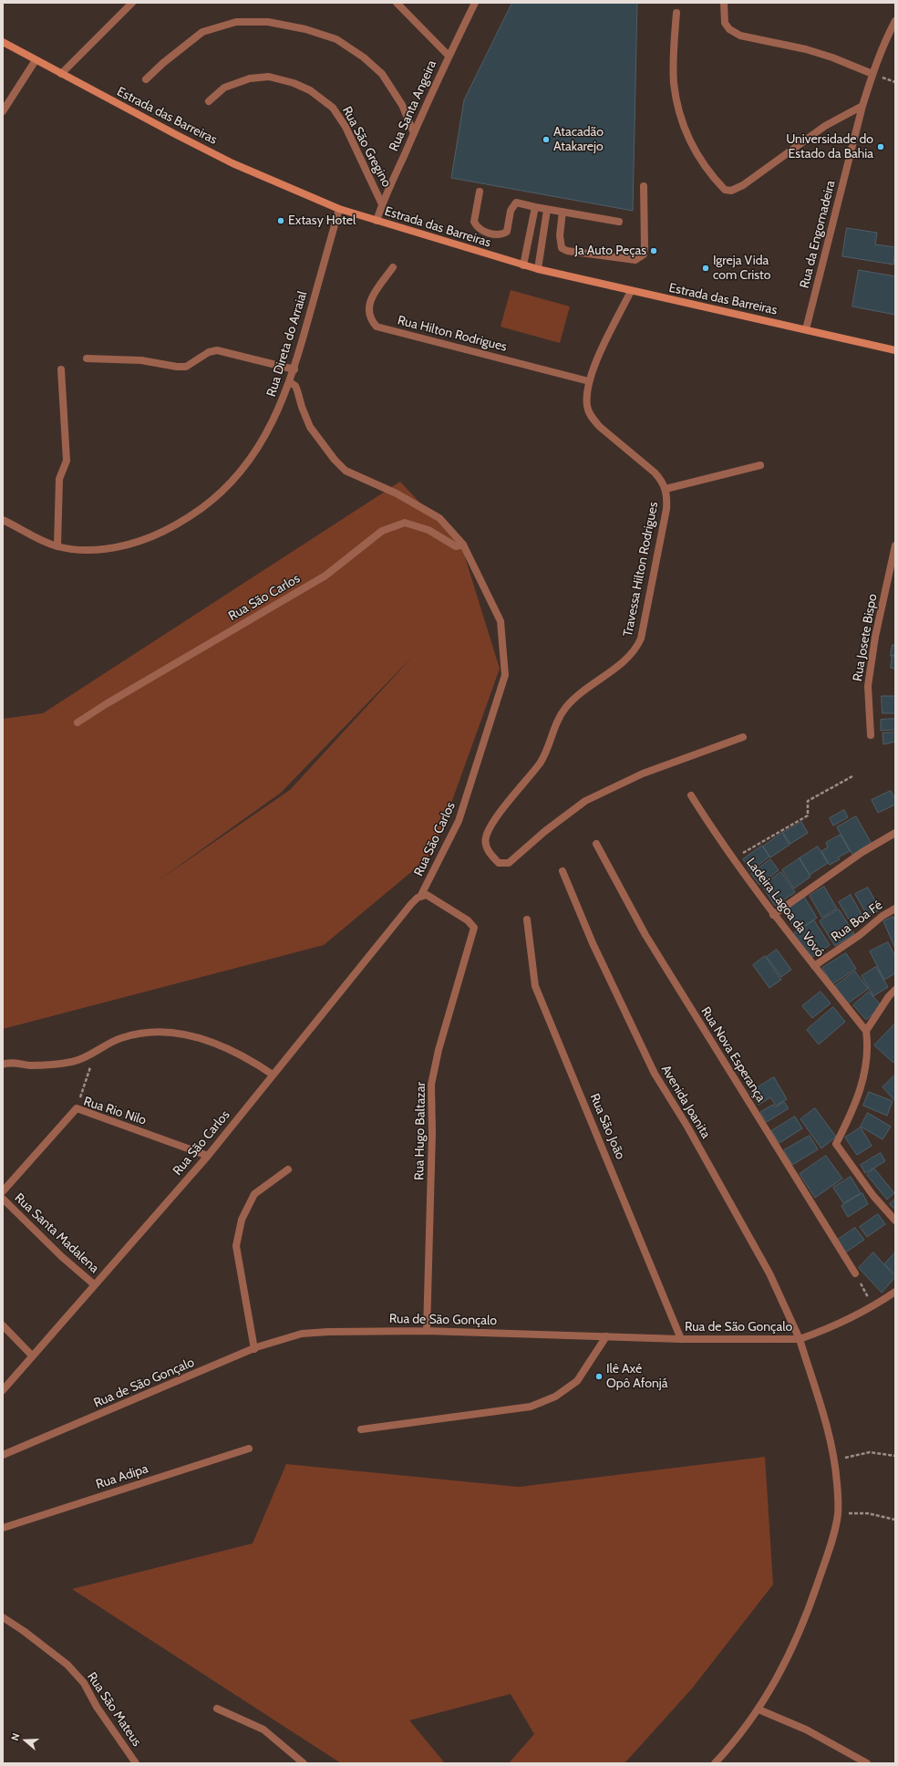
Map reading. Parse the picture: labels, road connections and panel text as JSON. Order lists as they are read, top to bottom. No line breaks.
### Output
{"streets":{"main road":["Estrada das Barreiras"],"street":["Rua Santa Angeira","Rua São Gregino","Rua da Engomadeira","Rua Hilton Rodrigues","Rua Direta do Arraial","Travessa Hilton Rodrigues","Rua São Carlos","Rua Josete Bispo","Ladeira Lagoa da Vovó","Rua Boa Fé","Rua Nova Esperança","Avenida Joanita","Rua Rio Nilo","Rua São João","Rua Hugo Baltazar","Rua Santa Madalena","Rua de São Gonçalo","Rua Adipa","Rua São Mateus"]},"crossings":[["Rua Santa Angeira","Estrada das Barreiras"],["Rua Santa Angeira","Rua São Gregino"],["Estrada das Barreiras","Rua da Engomadeira"],["Estrada das Barreiras","Rua Direta do Arraial"],["Estrada das Barreiras","Travessa Hilton Rodrigues"],["Rua Hilton Rodrigues","Travessa Hilton Rodrigues"],["Rua Direta do Arraial","Rua São Carlos"],["Rua São Carlos","Rua Rio Nilo"],["Rua São Carlos","Rua Hugo Baltazar"],["Rua São Carlos","Rua Santa Madalena"],["Ladeira Lagoa da Vovó","Rua Boa Fé"],["Avenida Joanita","Rua de São Gonçalo"],["Rua São João","Rua de São Gonçalo"],["Rua Hugo Baltazar","Rua de São Gonçalo"]],"places":["Atacadão Atakarejo","Universidade do Estado da Bahia","Extasy Hotel","Ja Auto Peças","Igreja Vida com Cristo","Ilê Axé Opô Afonjá"],"north":"left"}
